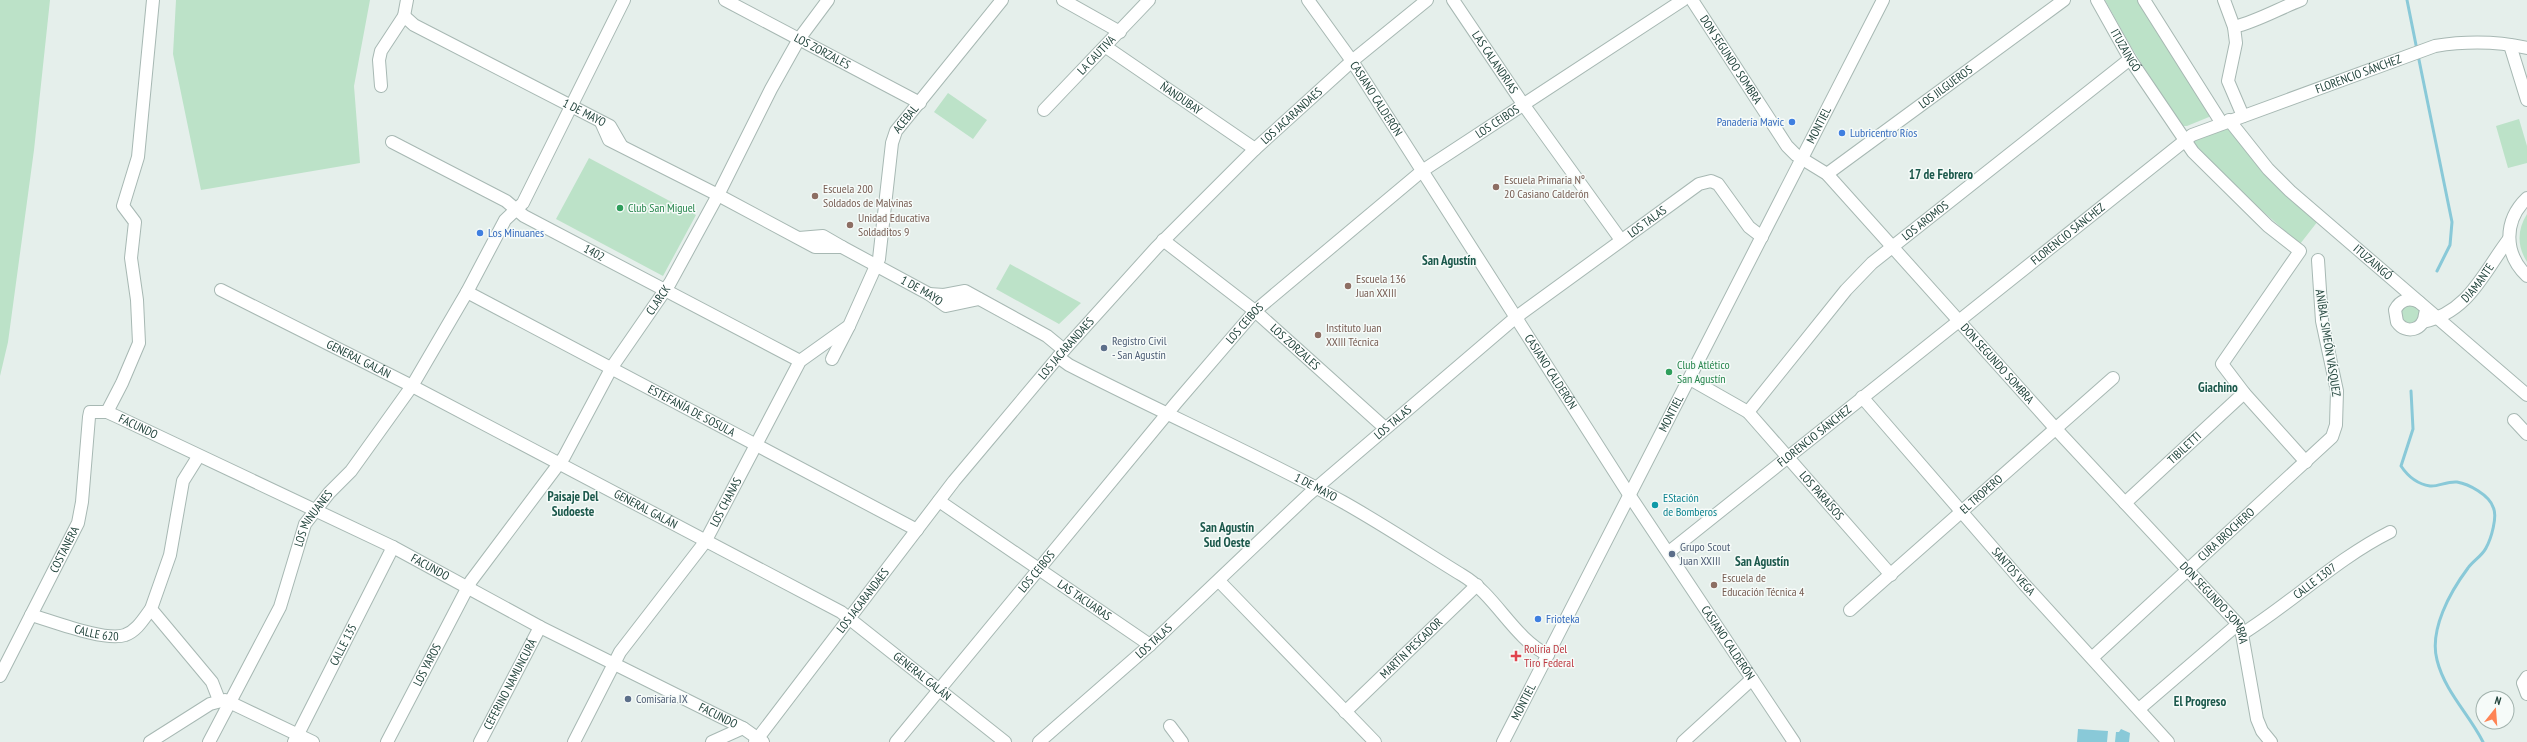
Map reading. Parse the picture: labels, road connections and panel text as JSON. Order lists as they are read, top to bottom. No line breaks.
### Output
{"streets":{"street":["LOS ZORZALES","ITUZAINGÓ","LA CAUTIVA","DON SEGUNDO SOMBRA","LAS CALANDRIAS","FLORENCIO SÁNCHEZ","LOS JILGUEROS","ÑANDUBAY","CASIANO CALDERÓN","1 DE MAYO","LOS JACARANDAES","ACEBAL","LOS CEIBOS","MONTIEL","LOS TALAS","LOS AROMOS","1402","DIAMANTE","CLARCK","ANÍBAL SIMEÓN VÁSQUEZ","GENERAL GALÁN","ESTEFANÍA DE SOSULA","FACUNDO","TIBILETTI","EL TROPERO","LOS PARAÍSOS","LOS CHANAS","LOS MINUANES","CURA BROCHERO","COSTANERA","SANTOS VEGA","CALLE 1307","LAS TACUARAS","CALLE 620","CALLE 135","MARTÍN PESCADOR","LOS YAROS","CEFERINO NAMUNCURÁ"]},"crossings":[["LOS ZORZALES","LOS JACARANDAES"],["LOS ZORZALES","ACEBAL"],["LOS ZORZALES","LOS CEIBOS"],["LOS ZORZALES","LOS TALAS"],["LOS ZORZALES","CLARCK"],["ITUZAINGÓ","FLORENCIO SÁNCHEZ"],["ITUZAINGÓ","LOS AROMOS"],["ITUZAINGÓ","DIAMANTE"],["ITUZAINGÓ","TIBILETTI"],["LA CAUTIVA","ÑANDUBAY"],["DON SEGUNDO SOMBRA","FLORENCIO SÁNCHEZ"],["DON SEGUNDO SOMBRA","LOS JILGUEROS"],["DON SEGUNDO SOMBRA","MONTIEL"],["DON SEGUNDO SOMBRA","LOS AROMOS"],["DON SEGUNDO SOMBRA","TIBILETTI"],["DON SEGUNDO SOMBRA","EL TROPERO"],["DON SEGUNDO SOMBRA","CURA BROCHERO"],["DON SEGUNDO SOMBRA","CALLE 1307"],["LAS CALANDRIAS","LOS CEIBOS"],["LAS CALANDRIAS","LOS TALAS"],["FLORENCIO SÁNCHEZ","CASIANO CALDERÓN"],["FLORENCIO SÁNCHEZ","LOS PARAÍSOS"],["FLORENCIO SÁNCHEZ","SANTOS VEGA"],["ÑANDUBAY","LOS JACARANDAES"],["CASIANO CALDERÓN","LOS JACARANDAES"],["CASIANO CALDERÓN","LOS CEIBOS"],["CASIANO CALDERÓN","MONTIEL"],["CASIANO CALDERÓN","LOS TALAS"],["1 DE MAYO","LOS JACARANDAES"],["1 DE MAYO","ACEBAL"],["1 DE MAYO","LOS CEIBOS"],["1 DE MAYO","MONTIEL"],["1 DE MAYO","LOS TALAS"],["1 DE MAYO","CLARCK"],["1 DE MAYO","LOS CHANAS"],["1 DE MAYO","LOS MINUANES"],["1 DE MAYO","MARTÍN PESCADOR"],["LOS JACARANDAES","GENERAL GALÁN"],["LOS JACARANDAES","ESTEFANÍA DE SOSULA"],["LOS JACARANDAES","FACUNDO"],["LOS JACARANDAES","LAS TACUARAS"],["ACEBAL","LOS CHANAS"],["LOS CEIBOS","GENERAL GALÁN"],["LOS CEIBOS","LAS TACUARAS"],["MONTIEL","LOS TALAS"],["MONTIEL","LOS PARAÍSOS"],["LOS TALAS","LAS TACUARAS"],["LOS AROMOS","LOS PARAÍSOS"],["1402","CLARCK"],["1402","LOS CHANAS"],["1402","LOS MINUANES"],["CLARCK","GENERAL GALÁN"],["CLARCK","ESTEFANÍA DE SOSULA"],["CLARCK","FACUNDO"],["CLARCK","LOS YAROS"],["ANÍBAL SIMEÓN VÁSQUEZ","CURA BROCHERO"],["GENERAL GALÁN","LOS CHANAS"],["GENERAL GALÁN","LOS MINUANES"],["ESTEFANÍA DE SOSULA","LOS CHANAS"],["ESTEFANÍA DE SOSULA","LOS MINUANES"],["FACUNDO","LOS CHANAS"],["FACUNDO","LOS MINUANES"],["FACUNDO","COSTANERA"],["FACUNDO","CALLE 135"],["FACUNDO","LOS YAROS"],["FACUNDO","CEFERINO NAMUNCURÁ"],["EL TROPERO","LOS PARAÍSOS"],["EL TROPERO","SANTOS VEGA"],["CURA BROCHERO","SANTOS VEGA"],["COSTANERA","CALLE 620"],["SANTOS VEGA","CALLE 1307"]],"districts":["17 de Febrero","San Agustín","Giachino","Paisaje Del Sudoeste","San Agustín Sud Oeste","San Agustín","El Progreso"],"places":{"other":["Panadería Mavic","Lubricentro Ríos","Escuela Primaria Nº 20 Casiano Calderón","Escuela 200 Soldados de Malvinas","Club San Miguel","Unidad Educativa Soldaditos 9","Los Minuanes","Escuela 136 Juan XXIII","Instituto Juan XXIII Técnica","Registro Civil - San Agustín","Club Atlético San Agustín","EStación de Bomberos","Grupo Scout Juan XXIII","Escuela de Educación Técnica 4","Frioteka","Comisaría IX"],"health":["Roliria Del Tiro Federal"]},"north":"top"}
